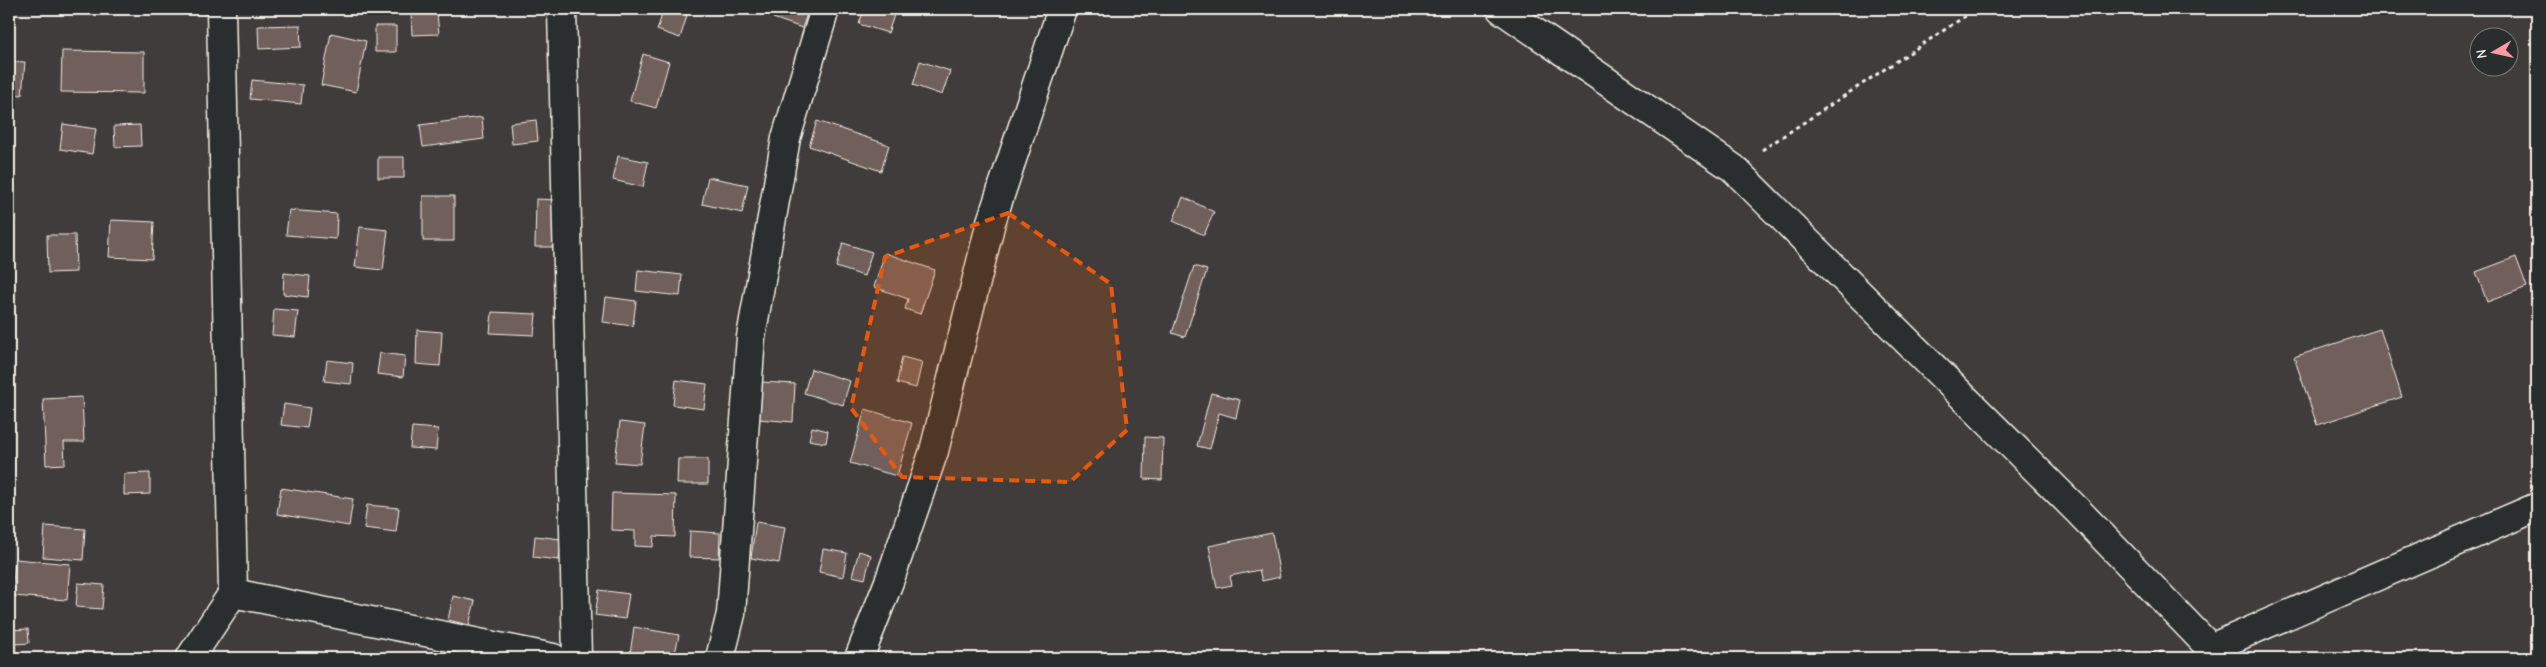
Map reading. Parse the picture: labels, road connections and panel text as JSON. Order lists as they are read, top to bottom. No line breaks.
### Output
{"north":"left"}
